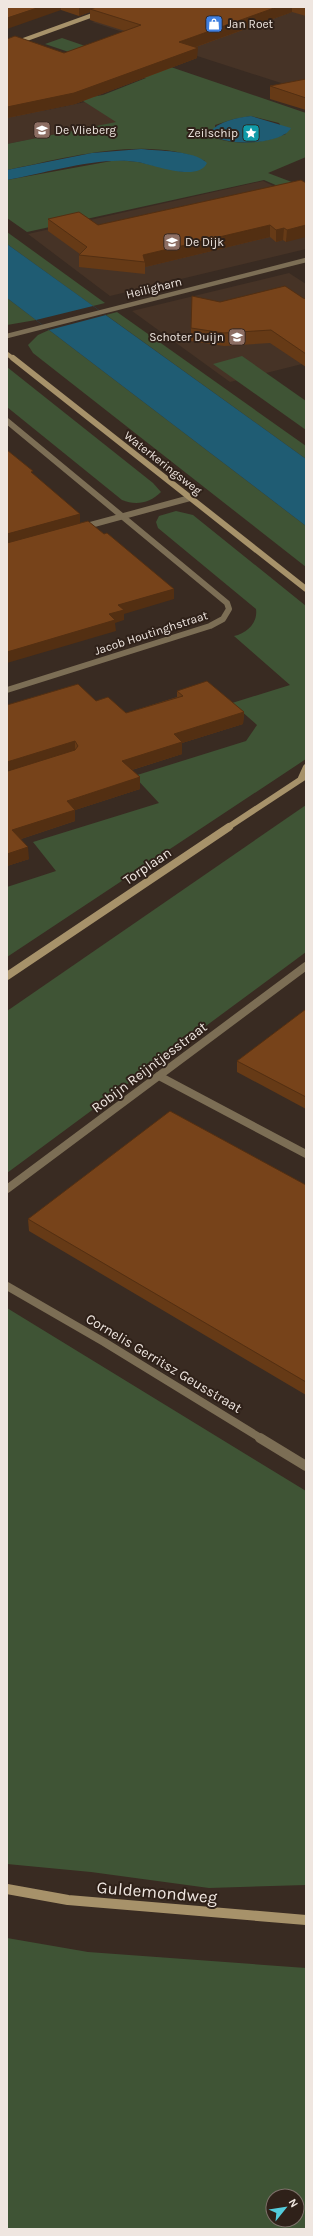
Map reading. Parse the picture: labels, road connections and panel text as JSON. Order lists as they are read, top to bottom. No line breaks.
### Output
{"streets":{"street":["Heiligharn","Waterkeringsweg","Jacob Houtinghstraat","Torplaan","Robijn Reijntjesstraat","Cornelis Gerritsz Geusstraat","Guldemondweg"]},"places":{"shop":["Jan Roet"],"school or university":["De Vlieberg","De Dijk","Schoter Duijn"],"place":["Zeilschip"]},"north":"top right"}
